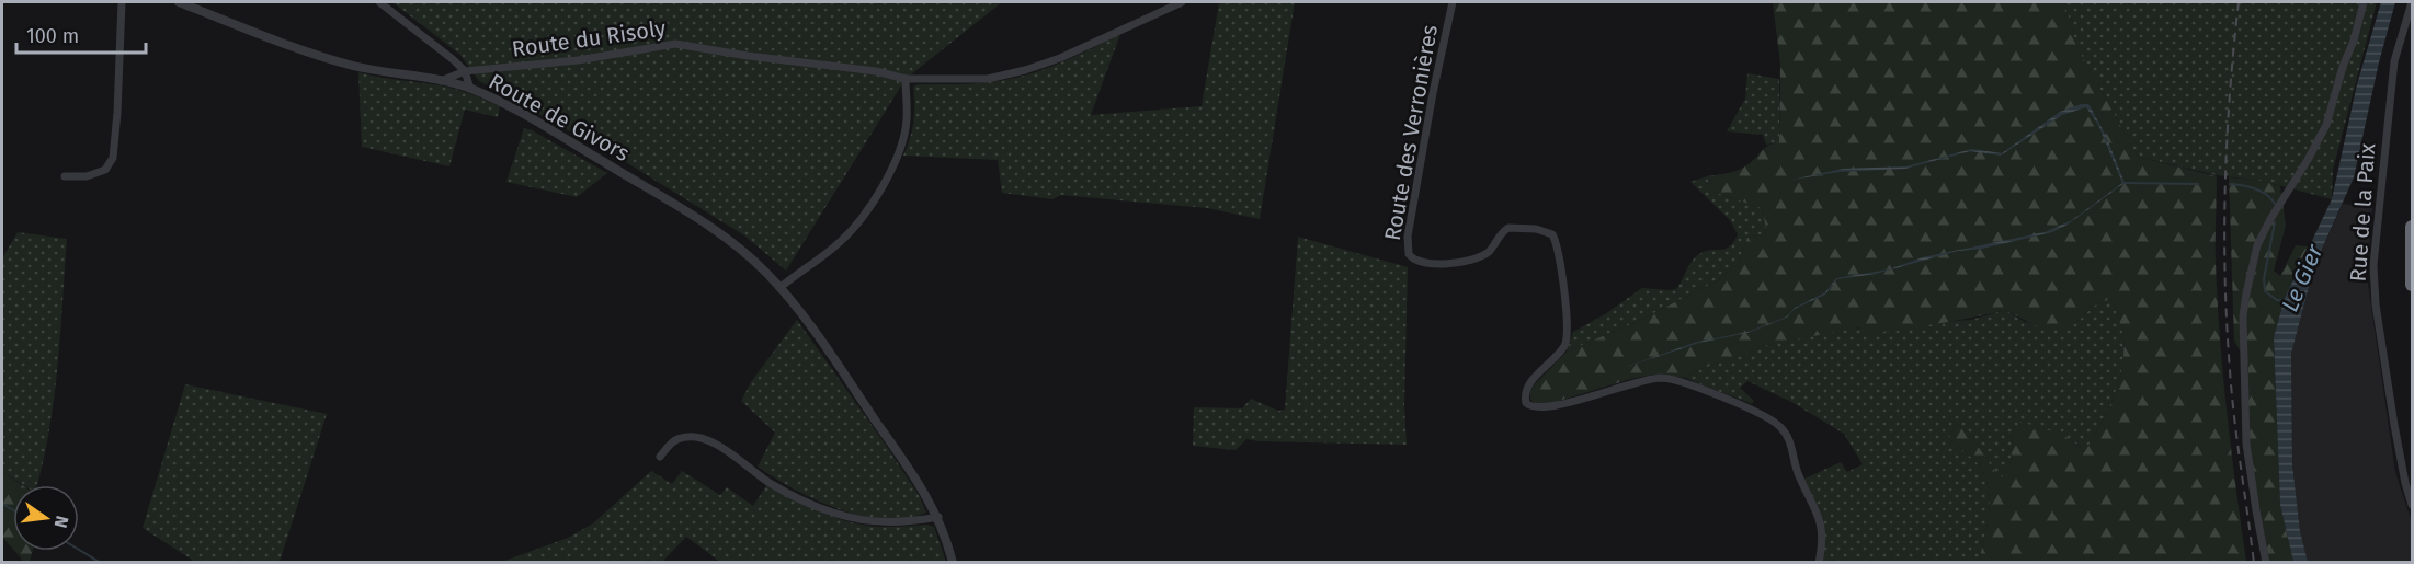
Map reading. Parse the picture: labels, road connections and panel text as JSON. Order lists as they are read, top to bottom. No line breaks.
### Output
{"streets":{"street":["Route du Risoly","Route de Givors","Route des Verronières","Rue de la Paix"]},"crossings":[["Route du Risoly","Route de Givors"]],"water":["Le Gier"],"scale_bar":"100 m","north":"right"}
